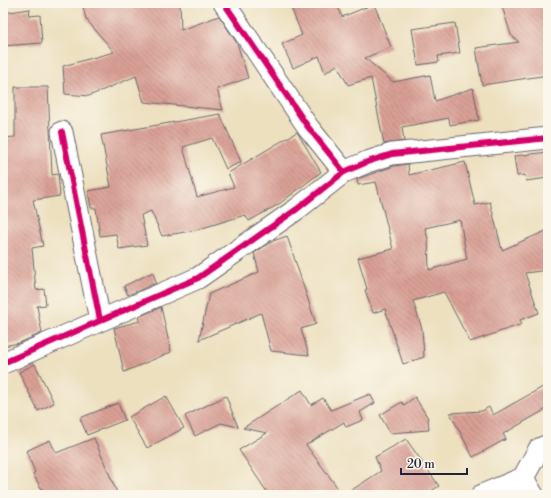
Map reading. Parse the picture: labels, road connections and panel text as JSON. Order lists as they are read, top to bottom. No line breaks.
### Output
{"scale_bar":"20 m"}
